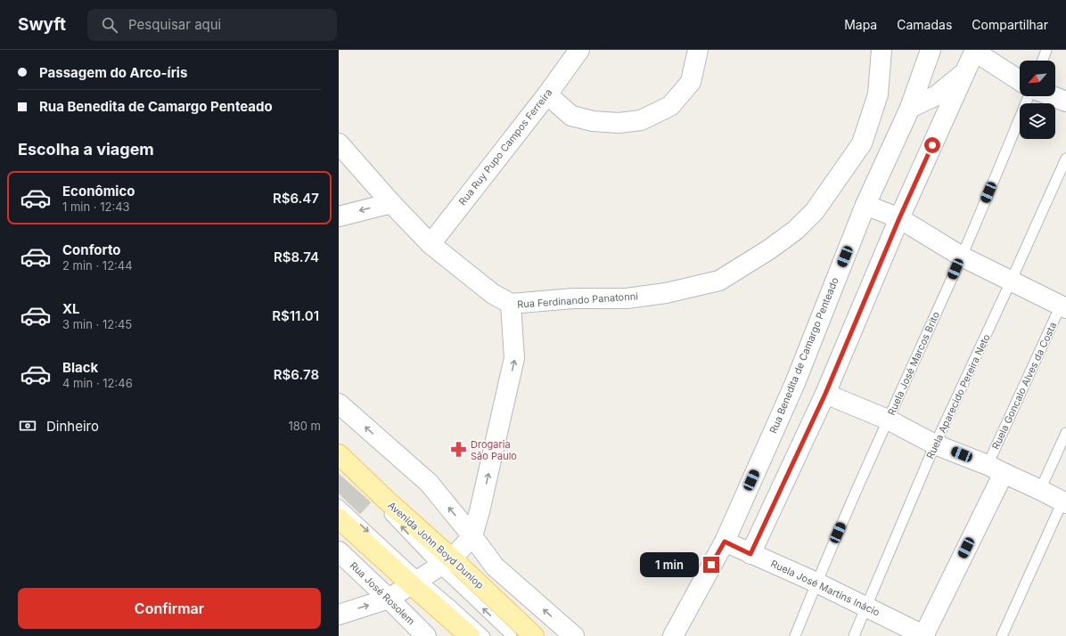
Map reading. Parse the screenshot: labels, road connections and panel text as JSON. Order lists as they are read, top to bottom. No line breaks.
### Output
{"streets":{"main road":["Avenida John Boyd Dunlop"],"street":["Rua Ruy Pupo Campos Ferreira","Rua Ferdinando Panatonni","Rua Benedita de Camargo Penteado","Ruela José Martins Inácio","Rua José Rosolem"],"lane":["Ruela José Marcos Brito","Ruela Goncalo Alves da Costa","Ruela Aparecido Pereira Neto"]},"crossings":[["Rua Ruy Pupo Campos Ferreira","Rua Ferdinando Panatonni"],["Rua Benedita de Camargo Penteado","Ruela José Martins Inácio"],["Ruela José Marcos Brito","Ruela José Martins Inácio"],["Ruela Aparecido Pereira Neto","Ruela José Martins Inácio"]],"places":{"pharmacy":["Drogaria São Paulo"]},"north":"bottom left","page":{"header":"Swyft","search":"Pesquisar aqui","nav":["Mapa","Camadas","Compartilhar"],"banner":["Passagem do Arco-íris","Rua Benedita de Camargo Penteado"],"heading":"Escolha a viagem","list":[{"name":"Econômico","note":"1 min · 12:43","value":"R$6.47"},{"name":"Conforto","note":"2 min · 12:44","value":"R$8.74"},{"name":"XL","note":"3 min · 12:45","value":"R$11.01"},{"name":"Black","note":"4 min · 12:46","value":"R$6.78"}],"pay":["Dinheiro","180 m"],"bubble":"1 min","buttons":"Confirmar"}}
